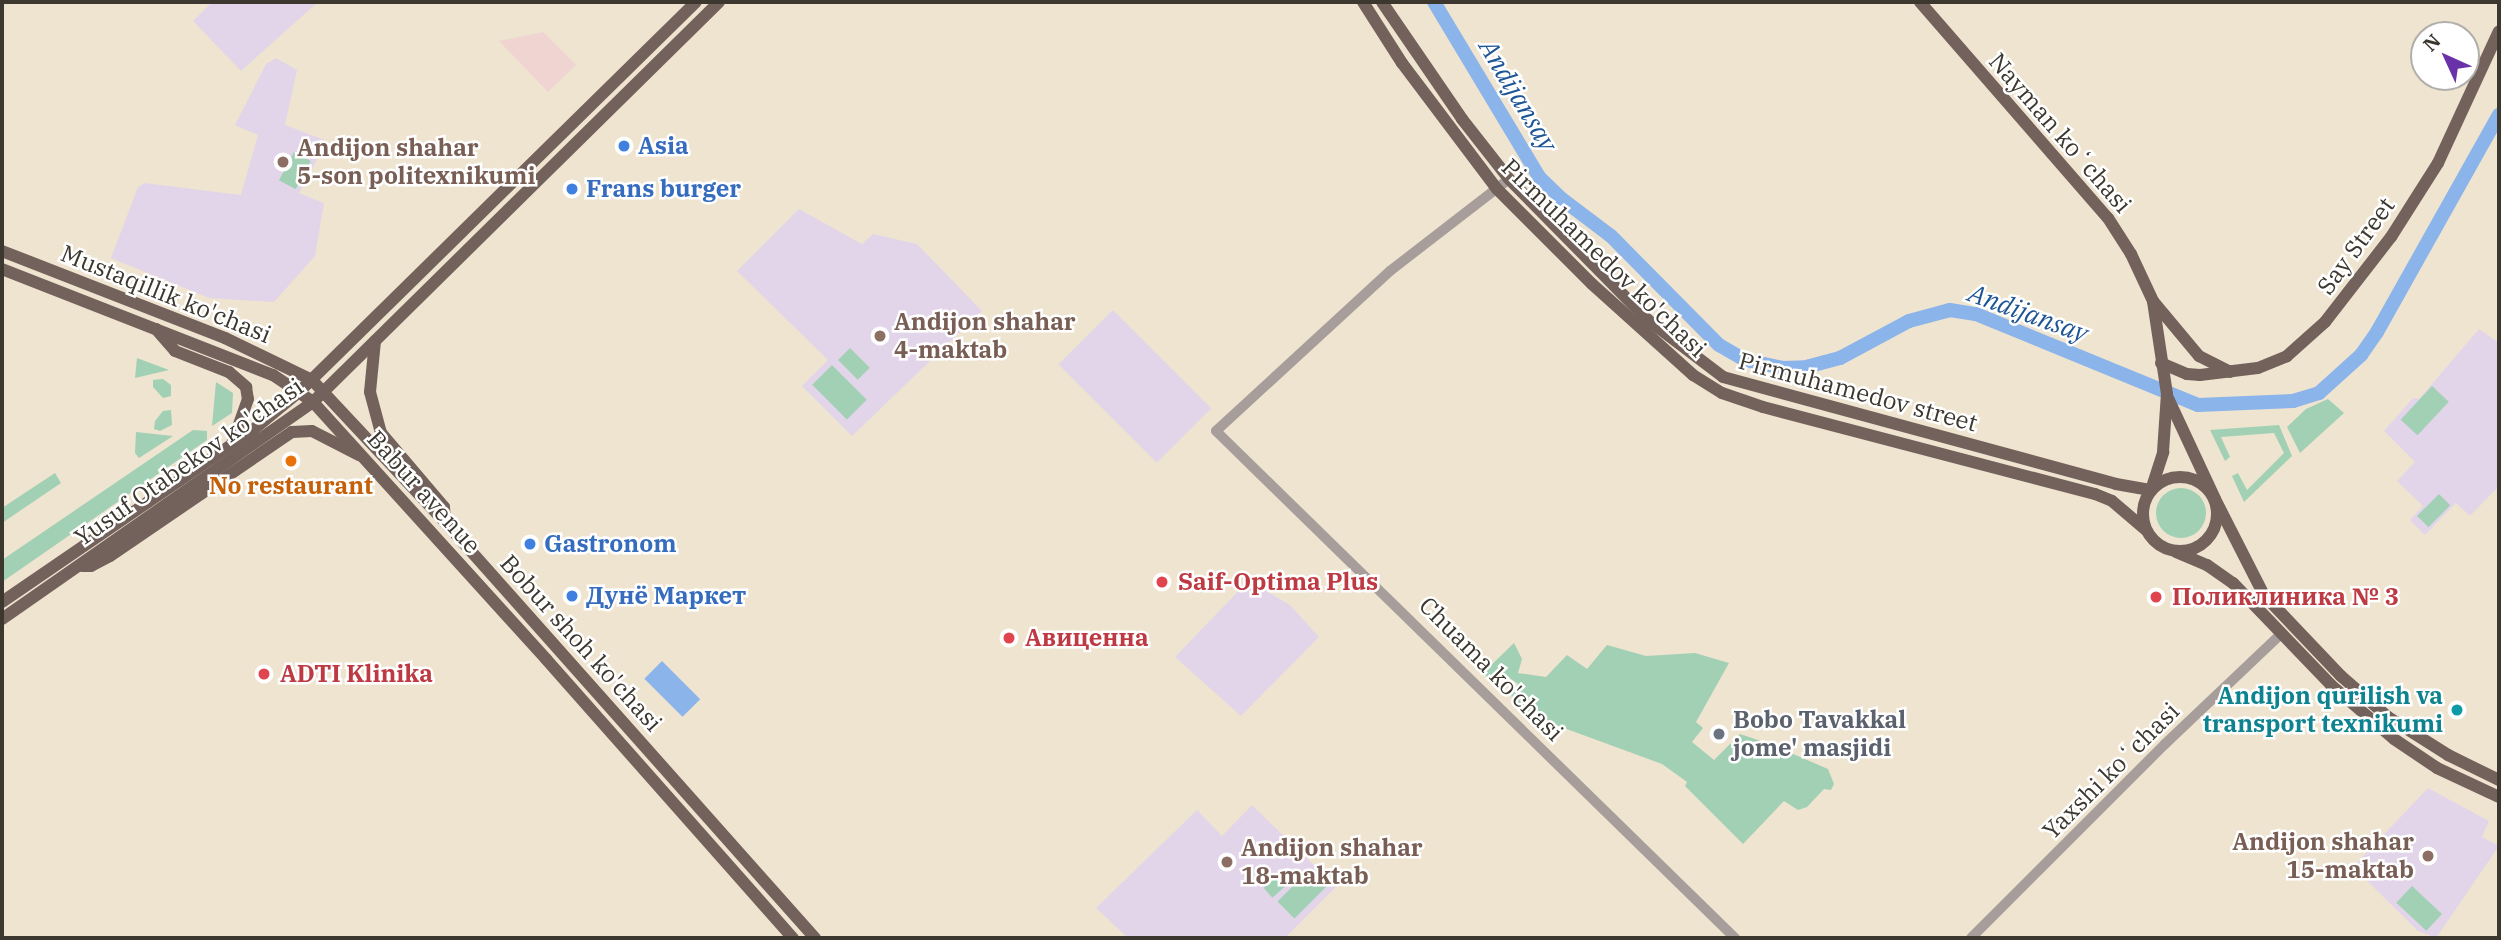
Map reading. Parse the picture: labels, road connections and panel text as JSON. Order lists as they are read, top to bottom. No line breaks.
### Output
{"streets":{"main road":["Nayman koʻchasi","Say Street","Pirmuhamedov ko'chasi","Mustaqillik ko'chasi","Pirmuhamedov street","Yusuf Otabekov ko'chasi","Babur avenue","Bobur shoh ko'chasi"],"street":["Chuama ko'chasi","Yaxshi koʻchasi"]},"crossings":[["Pirmuhamedov ko'chasi","Pirmuhamedov street"],["Pirmuhamedov ko'chasi","Chuama ko'chasi"],["Mustaqillik ko'chasi","Yusuf Otabekov ko'chasi"],["Mustaqillik ko'chasi","Babur avenue"],["Mustaqillik ko'chasi","Bobur shoh ko'chasi"],["Yusuf Otabekov ko'chasi","Babur avenue"],["Yusuf Otabekov ko'chasi","Bobur shoh ko'chasi"]],"water":["Andijansay"],"places":["Asia","Andijon shahar 5-son politexnikumi","Frans burger","Andijon shahar 4-maktab","No restaurant","Gastronom","Saif-Optima Plus","Дунё Маркет","Поликлиника № 3","Авиценна","ADTI Klinika","Andijon qurilish va transport texnikumi","Bobo Tavakkal jome' masjidi","Andijon shahar 15-maktab","Andijon shahar 18-maktab"],"north":"top left"}
